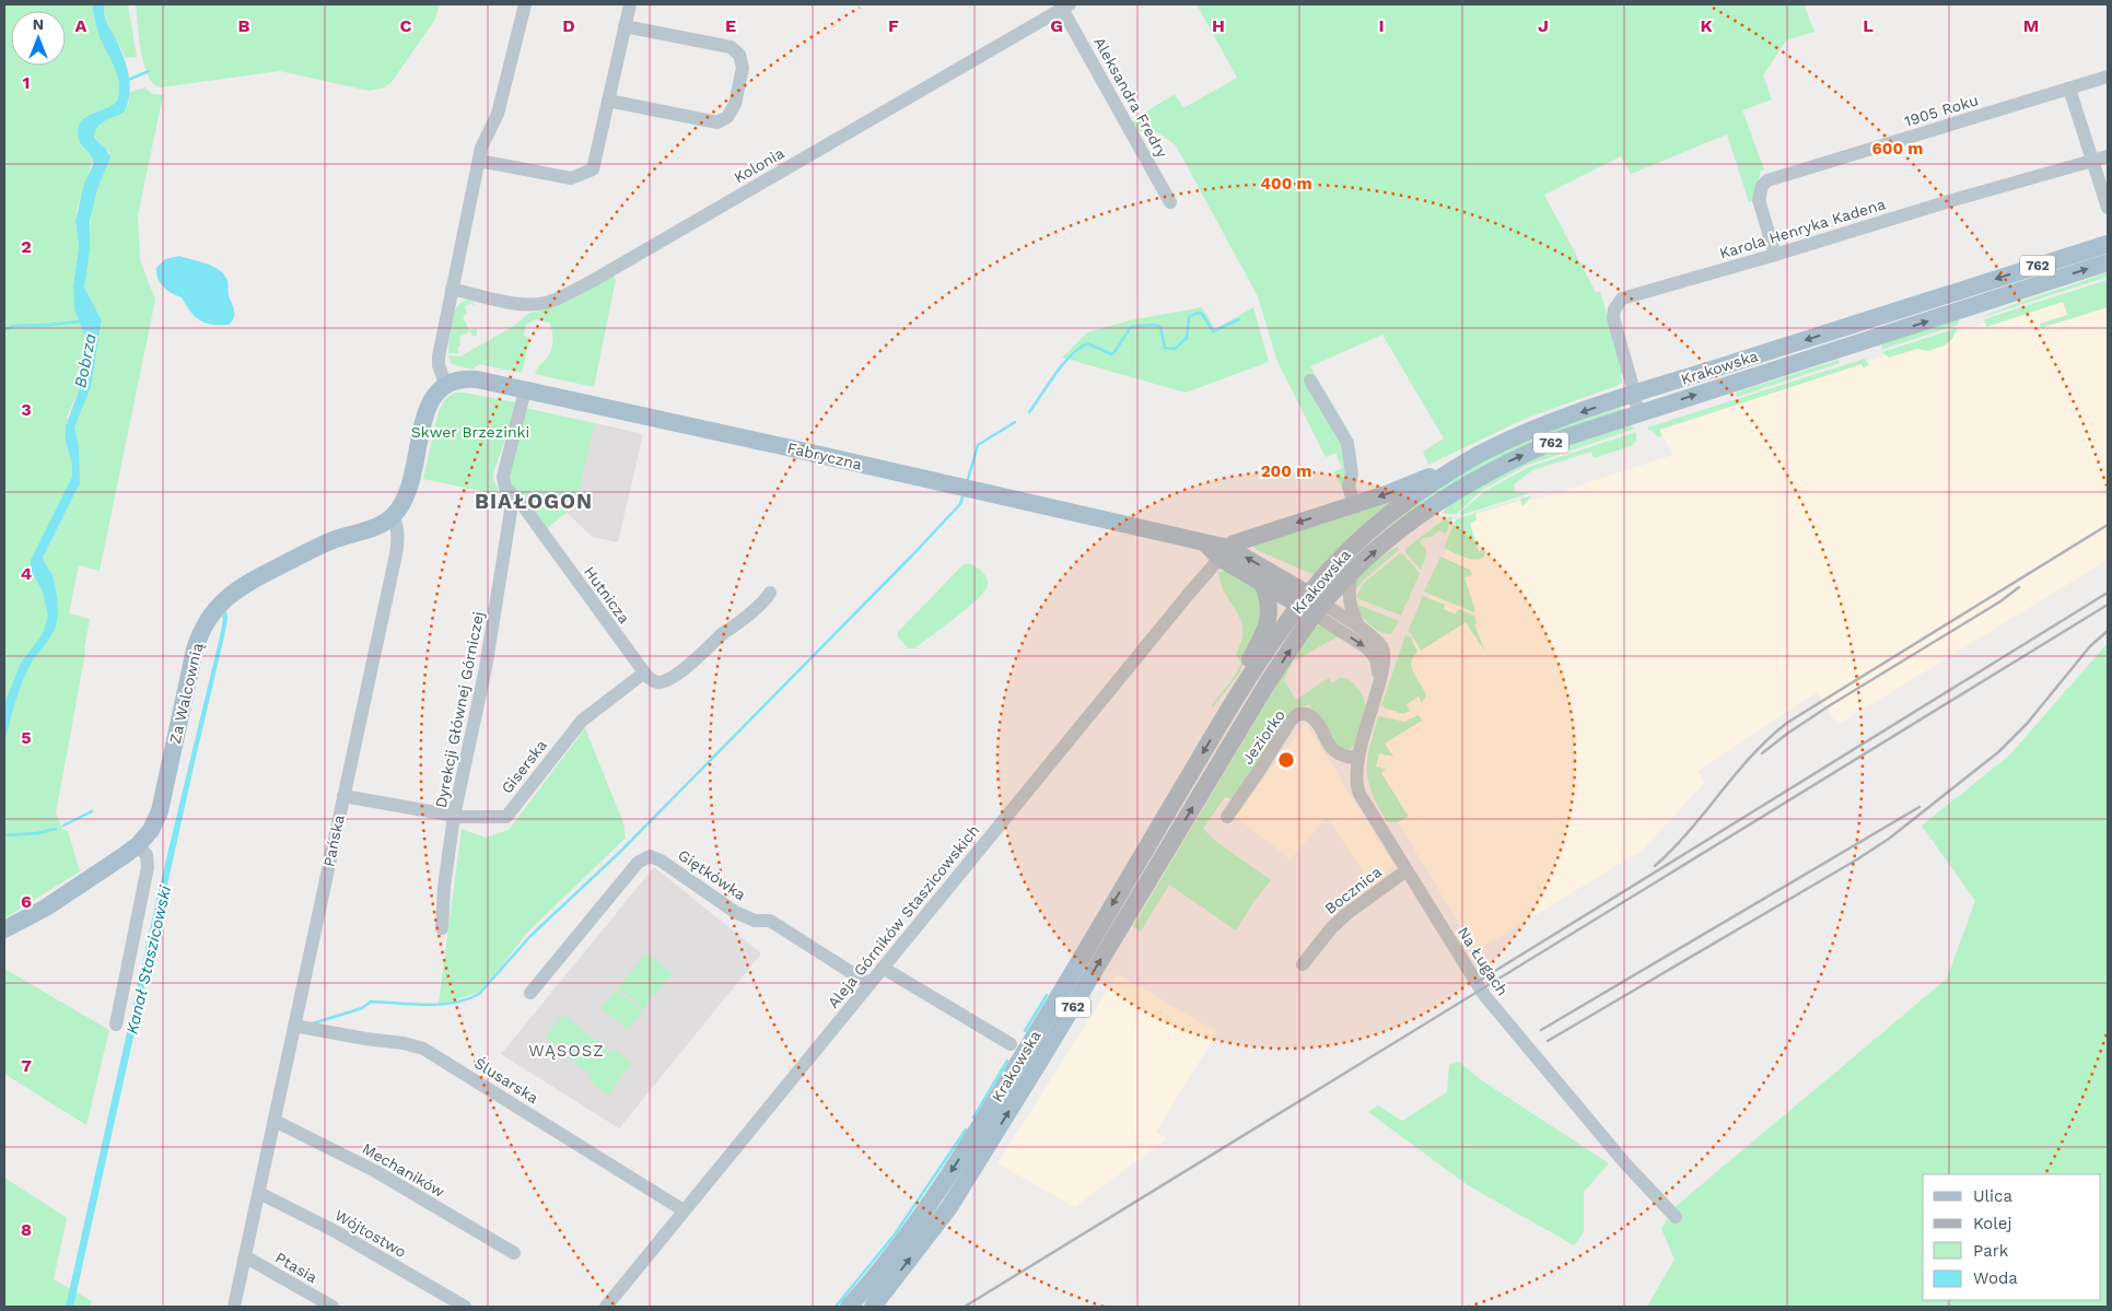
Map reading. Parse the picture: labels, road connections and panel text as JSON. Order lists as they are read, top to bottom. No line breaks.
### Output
{"streets":{"main road":["762","Krakowska","Fabryczna","Za Walcownią"],"street":["Aleksandra Fredry","1905 Roku","Kolonia","Karola Henryka Kadena","Hutnicza","Dyrekcji Głównej Górniczej","Jeziorko","Giserska","Pańska","Giętkówka","Bocznica","Aleja Górników Staszicowskich","Na Ługach","Ślusarska","Mechaników","Wójtostwo","Ptasia"]},"crossings":[["Aleksandra Fredry","Kolonia"],["1905 Roku","Karola Henryka Kadena"],["Karola Henryka Kadena","Krakowska"],["Krakowska","Fabryczna"],["Krakowska","Na Ługach"],["Fabryczna","Hutnicza"],["Fabryczna","Aleja Górników Staszicowskich"],["Fabryczna","Na Ługach"],["Hutnicza","Dyrekcji Głównej Górniczej"],["Hutnicza","Giserska"],["Za Walcownią","Pańska"],["Dyrekcji Głównej Górniczej","Giserska"],["Jeziorko","Na Ługach"],["Giserska","Pańska"],["Pańska","Ślusarska"],["Pańska","Mechaników"],["Pańska","Wójtostwo"],["Pańska","Ptasia"],["Giętkówka","Aleja Górników Staszicowskich"],["Bocznica","Na Ługach"],["Aleja Górników Staszicowskich","Ślusarska"]],"districts":["BIAŁOGON","WĄSOSZ"],"water":["Bobrza","Kanał Staszicowski"],"parks":["Skwer Brzezinki"],"legend":["Ulica","Kolej","Park","Woda"],"north":"top","grid":{"columns":["A","B","C","D","E","F","G","H","I","J","K","L","M"],"rows":["1","2","3","4","5","6","7","8"]},"rings":["600 m","400 m","200 m"]}
